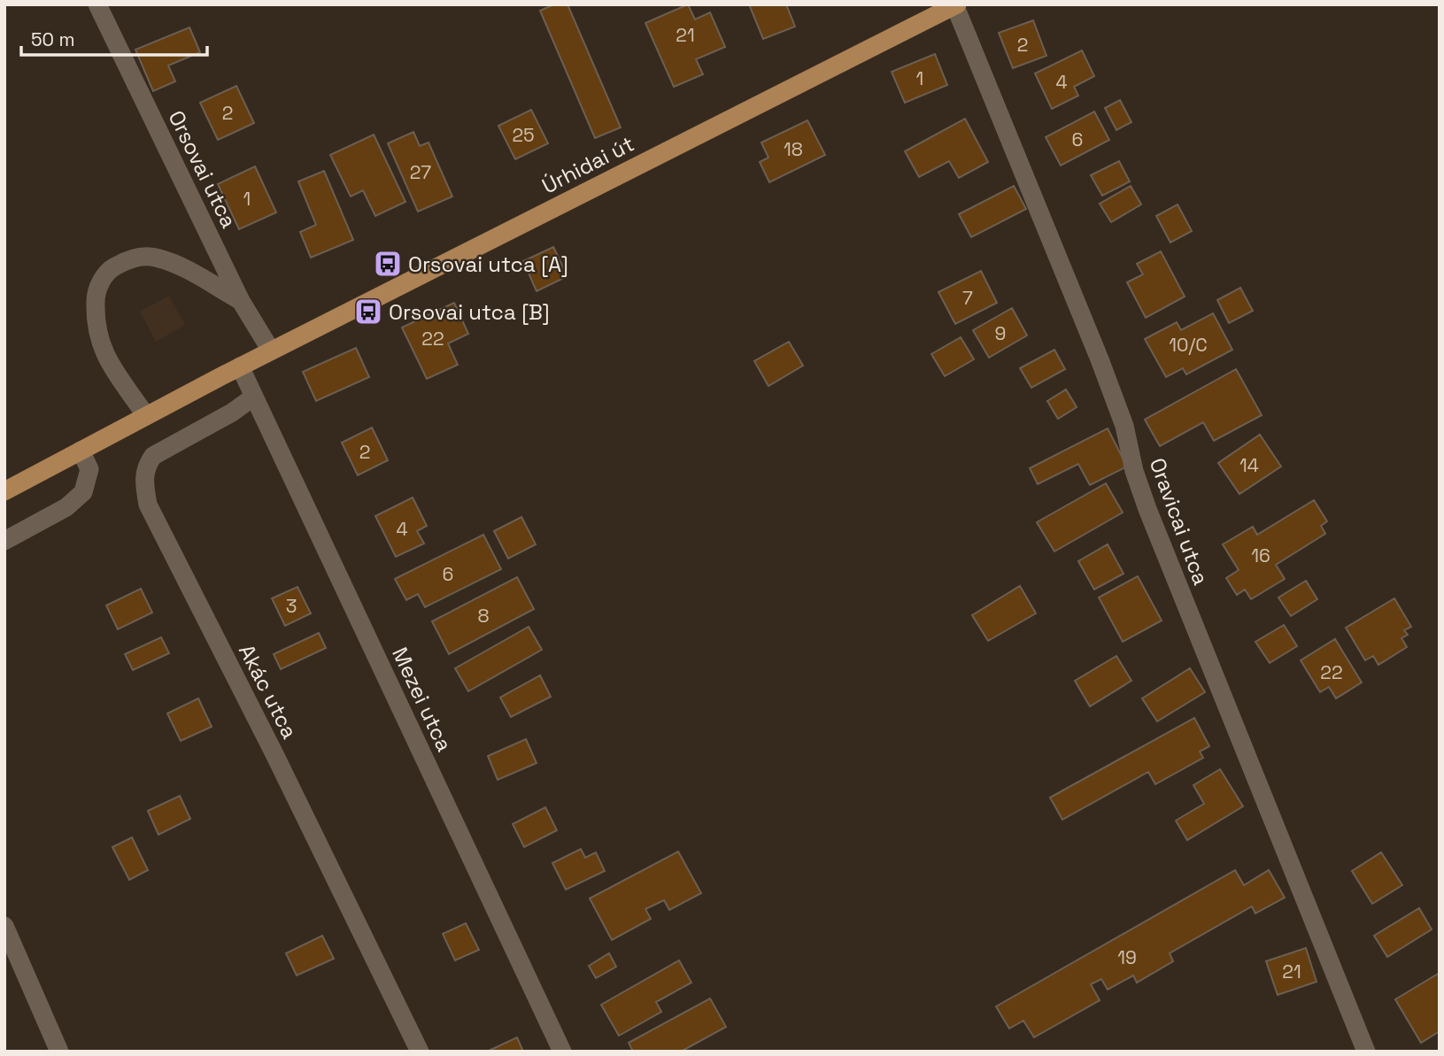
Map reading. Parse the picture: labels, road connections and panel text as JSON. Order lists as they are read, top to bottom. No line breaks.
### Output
{"streets":{"main road":["Úrhidai út"],"street":["Orsovai utca","Oravicai utca","Akác utca","Mezei utca"]},"crossings":[["Úrhidai út","Orsovai utca"],["Úrhidai út","Oravicai utca"],["Úrhidai út","Mezei utca"],["Akác utca","Mezei utca"]],"places":{"bus stop":["Orsovai utca [A]","Orsovai utca [B]"]},"house_numbers":["21","2","1","4","2","25","6","18","27","1","7","9","22","10/C","2","14","4","16","6","3","8","22","19","21"],"scale_bar":"50 m"}
